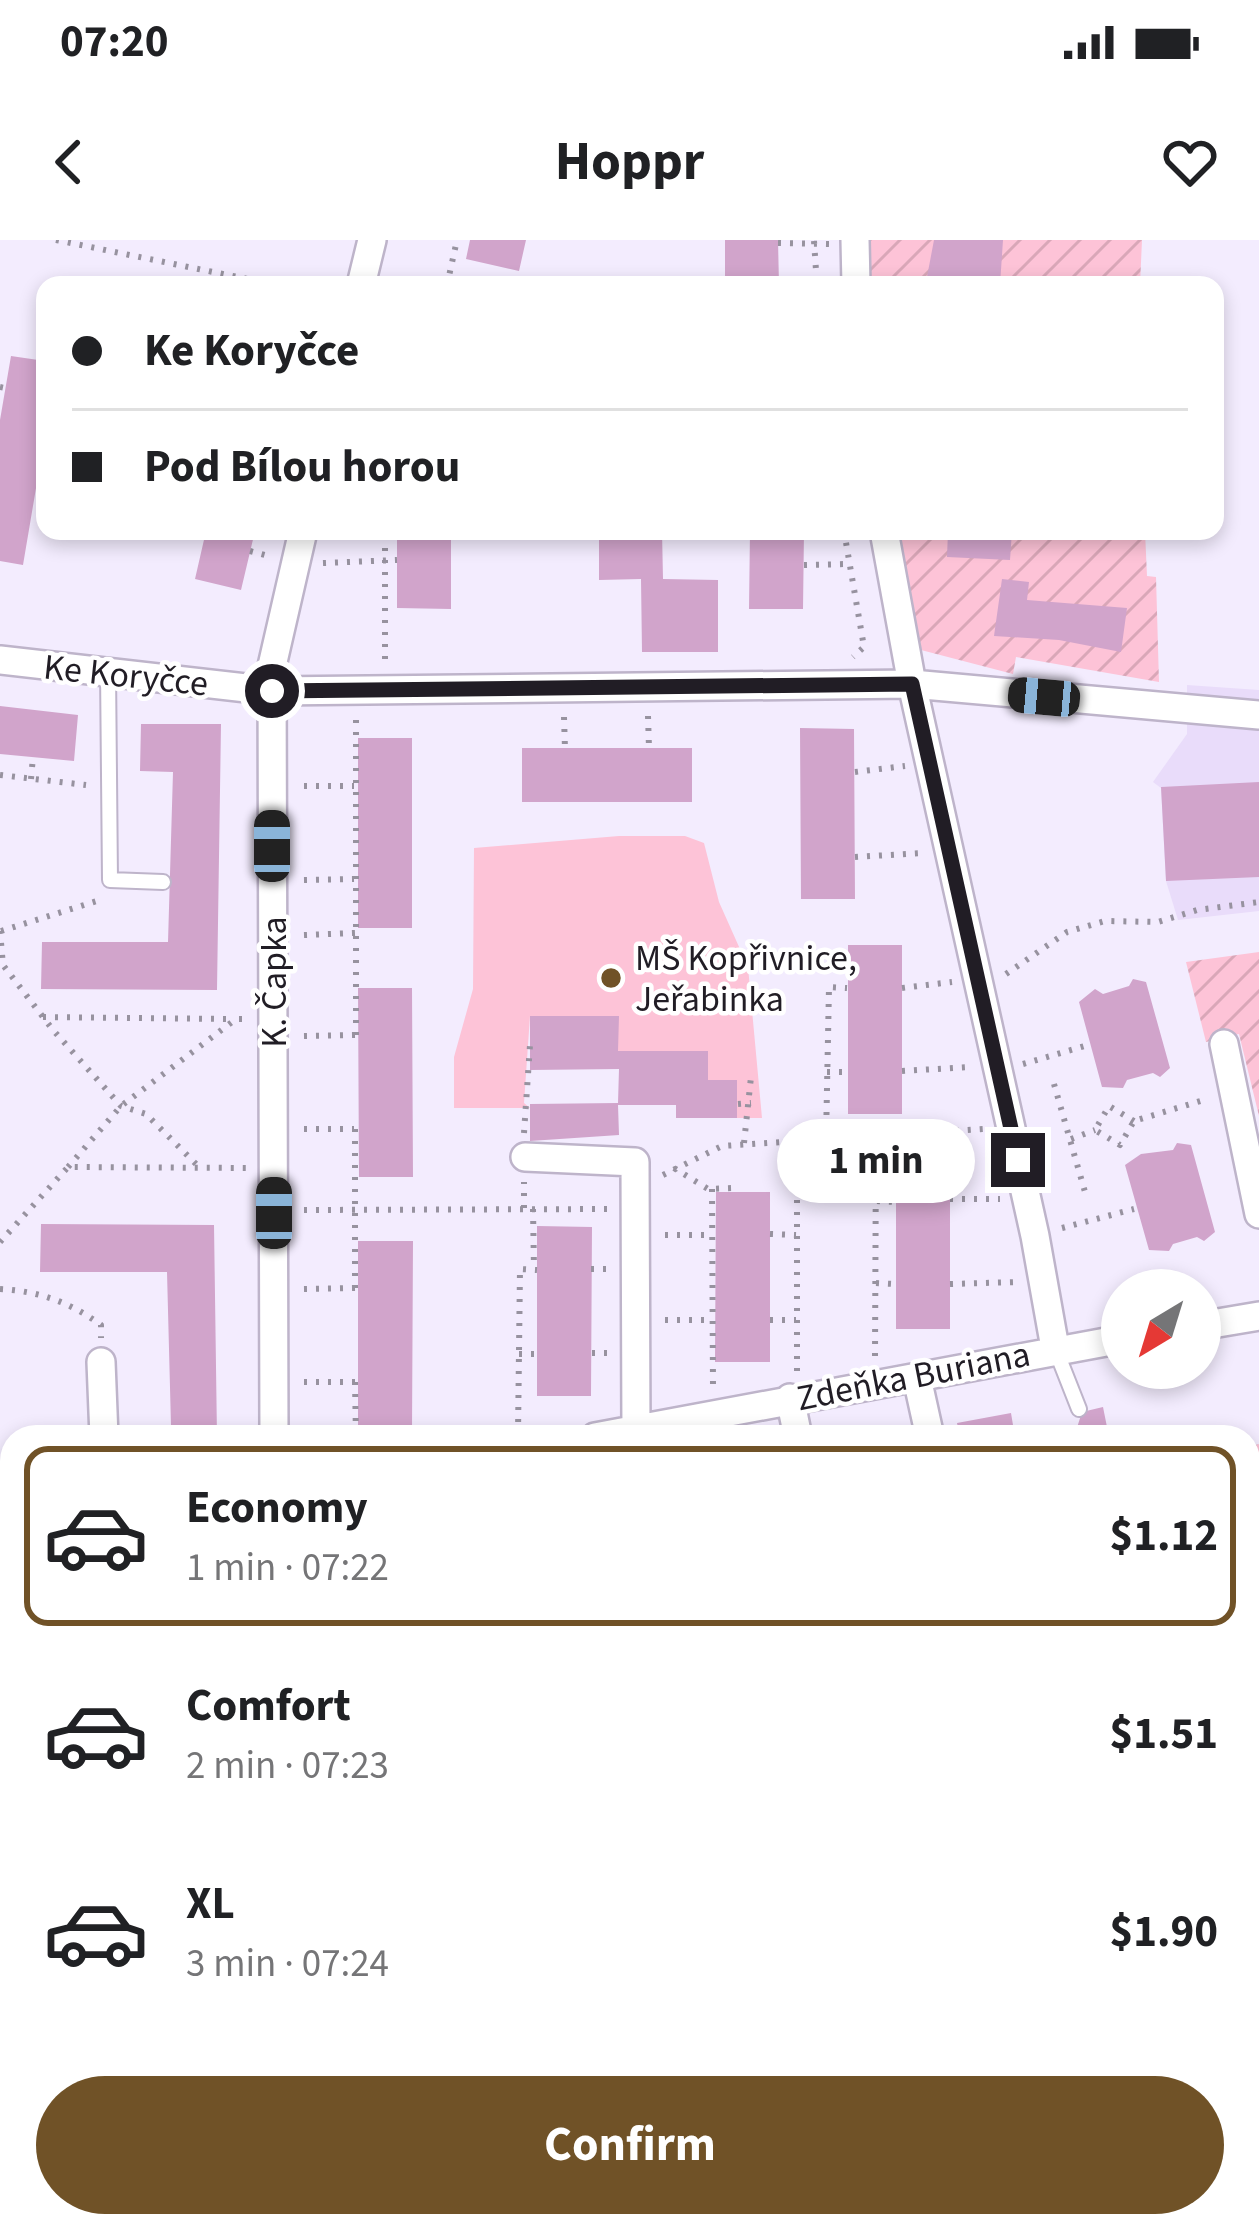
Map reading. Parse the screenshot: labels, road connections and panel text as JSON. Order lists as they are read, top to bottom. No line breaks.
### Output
{"streets":{"street":["Ke Koryčce","K. Čapka","Zdeňka Buriana"]},"crossings":[["Ke Koryčce","K. Čapka"]],"places":["MŠ Kopřivnice, Jeřabinka"],"north":"bottom left","page":{"status":"07:20","header":"Hoppr","banner":["Ke Koryčce","Pod Bílou horou"],"bubble":"1 min","list":[{"name":"Economy","note":"1 min · 07:22","value":"$1.12"},{"name":"Comfort","note":"2 min · 07:23","value":"$1.51"},{"name":"XL","note":"3 min · 07:24","value":"$1.90"}],"buttons":"Confirm"}}
